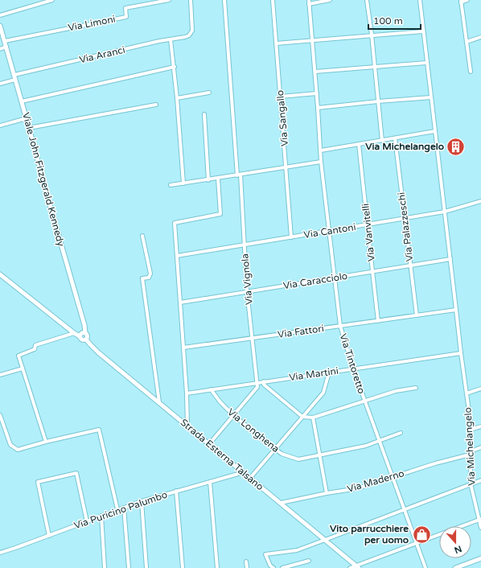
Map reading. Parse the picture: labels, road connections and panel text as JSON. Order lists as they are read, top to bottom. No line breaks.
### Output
{"streets":{"street":["Via Limoni","Via Aranci","Via Sangallo","Viale John Fitzgerald Kennedy","Via Palazzeschi","Via Cantoni","Via Vanvitelli","Via Vignola","Via Caracciolo","Via Fattori","Via Tintoretto","Via Martini","Via Longhena","Via Michelangelo","Strada Esterna Talsano","Via Maderno","Via Puricino Palumbo"]},"crossings":[["Via Limoni","Viale John Fitzgerald Kennedy"],["Via Aranci","Viale John Fitzgerald Kennedy"],["Via Sangallo","Via Cantoni"],["Viale John Fitzgerald Kennedy","Strada Esterna Talsano"],["Via Palazzeschi","Via Cantoni"],["Via Palazzeschi","Via Caracciolo"],["Via Palazzeschi","Via Fattori"],["Via Cantoni","Via Vanvitelli"],["Via Cantoni","Via Vignola"],["Via Cantoni","Via Tintoretto"],["Via Cantoni","Via Michelangelo"],["Via Vanvitelli","Via Caracciolo"],["Via Vanvitelli","Via Fattori"],["Via Vignola","Via Caracciolo"],["Via Vignola","Via Fattori"],["Via Vignola","Via Martini"],["Via Caracciolo","Via Tintoretto"],["Via Caracciolo","Via Michelangelo"],["Via Fattori","Via Tintoretto"],["Via Fattori","Via Michelangelo"],["Via Tintoretto","Via Martini"],["Via Tintoretto","Via Longhena"],["Via Tintoretto","Via Maderno"],["Via Martini","Via Longhena"],["Via Martini","Via Michelangelo"],["Via Michelangelo","Via Maderno"],["Strada Esterna Talsano","Via Maderno"],["Strada Esterna Talsano","Via Puricino Palumbo"]],"places":{"building":["Via Michelangelo"],"shop":["Vito parrucchiere per uomo"]},"scale_bar":"100 m","north":"bottom"}
